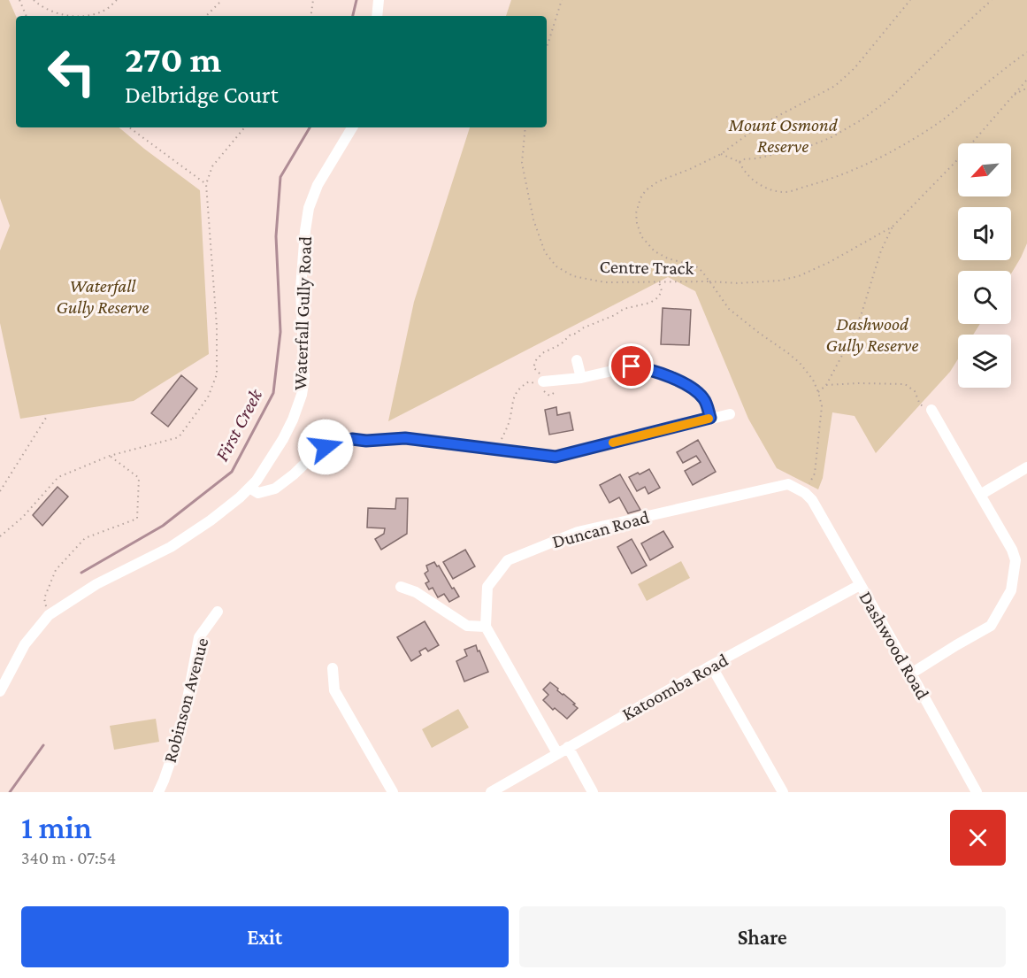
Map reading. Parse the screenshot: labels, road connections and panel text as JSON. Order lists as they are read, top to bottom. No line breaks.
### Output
{"streets":{"street":["Waterfall Gully Road","Duncan Road","Dashwood Road","Katoomba Road","Robinson Avenue"],"path":["Centre Track"]},"crossings":[["Duncan Road","Dashwood Road"],["Dashwood Road","Katoomba Road"]],"water":["First Creek"],"parks":["Mount Osmond Reserve","Waterfall Gully Reserve","Dashwood Gully Reserve"],"north":"bottom left","page":{"turn":["270 m","Delbridge Court"],"heading":["1 min","340 m · 07:54"],"buttons":["Exit","Share"]}}
